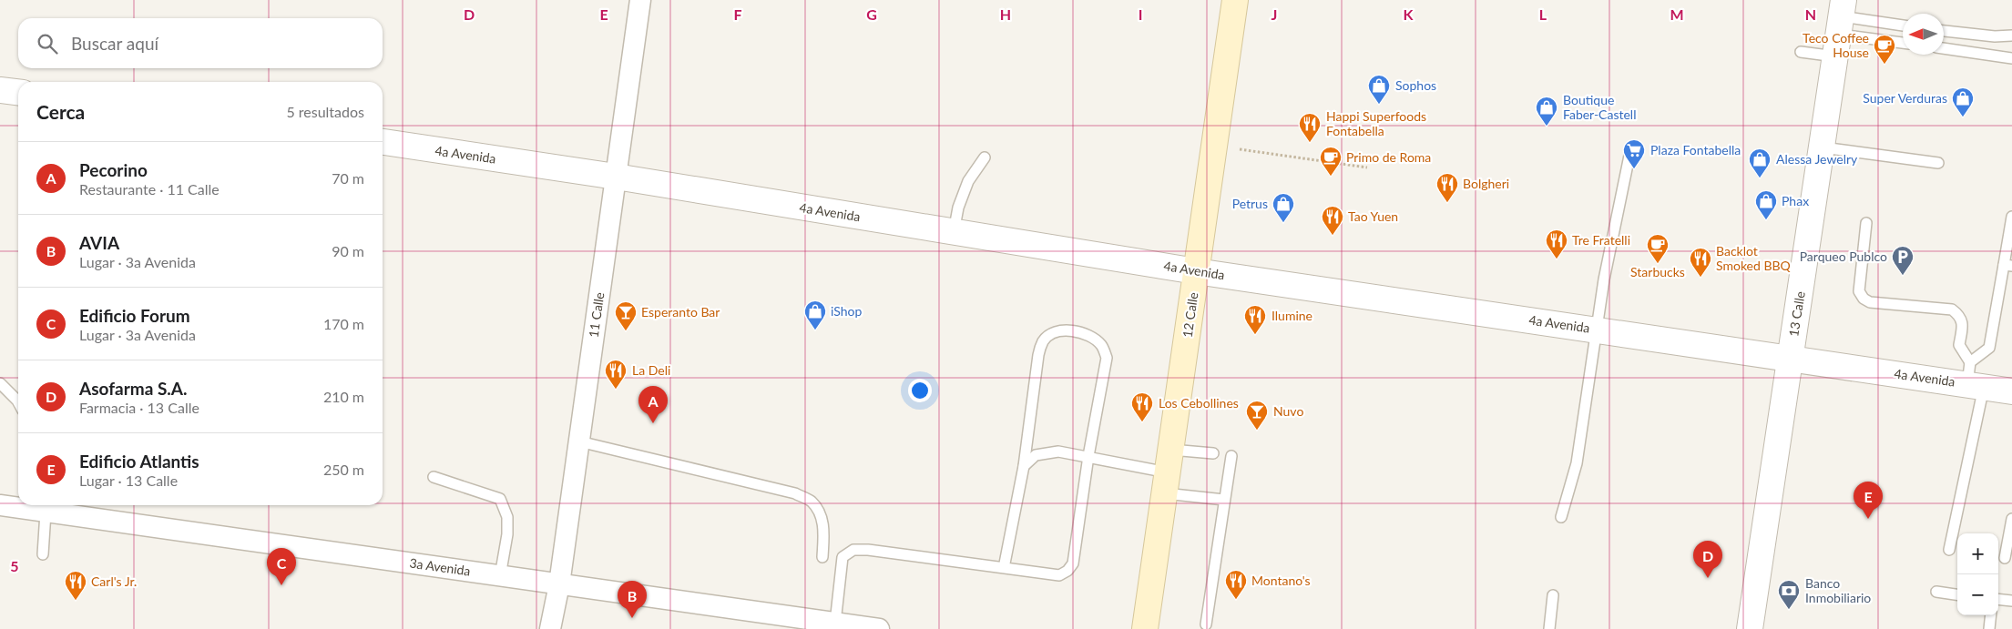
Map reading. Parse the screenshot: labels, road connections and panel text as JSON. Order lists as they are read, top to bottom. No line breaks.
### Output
{"streets":{"main road":["12 Calle"],"street":["4a Avenida","13 Calle","11 Calle","3a Avenida"]},"crossings":[["4a Avenida","13 Calle"],["4a Avenida","11 Calle"],["4a Avenida","12 Calle"],["11 Calle","3a Avenida"]],"places":{"cafe":["Teco Coffee House","Primo de Roma","Starbucks"],"shop":["Sophos","Super Verduras","Boutique Faber-Castell","Alessa Jewelry","Phax","Petrus","iShop"],"restaurant":["Happi Superfoods Fontabella","Bolgheri","Tao Yuen","Tre Fratelli","Backlot Smoked BBQ","Ilumine","La Deli","Los Cebollines","Montano's","Carl's Jr."],"supermarket":["Plaza Fontabella"],"parking":["Parqueo Publco"],"bar":["Esperanto Bar","Nuvo"],"bank":["Banco Inmobiliario"]},"north":"left","page":{"search":"Buscar aquí","heading":["Cerca","5 resultados"],"list":[{"mark":"A","name":"Pecorino","note":"Restaurante · 11 Calle","value":"70 m"},{"mark":"B","name":"AVIA","note":"Lugar · 3a Avenida","value":"90 m"},{"mark":"C","name":"Edificio Forum","note":"Lugar · 3a Avenida","value":"170 m"},{"mark":"D","name":"Asofarma S.A.","note":"Farmacia · 13 Calle","value":"210 m"},{"mark":"E","name":"Edificio Atlantis","note":"Lugar · 13 Calle","value":"250 m"}],"pins":["A","E","D","C","B"],"map_buttons":["+","−"]},"grid":{"columns":["D","E","F","G","H","I","J","K","L","M","N"],"rows":["5"]}}
